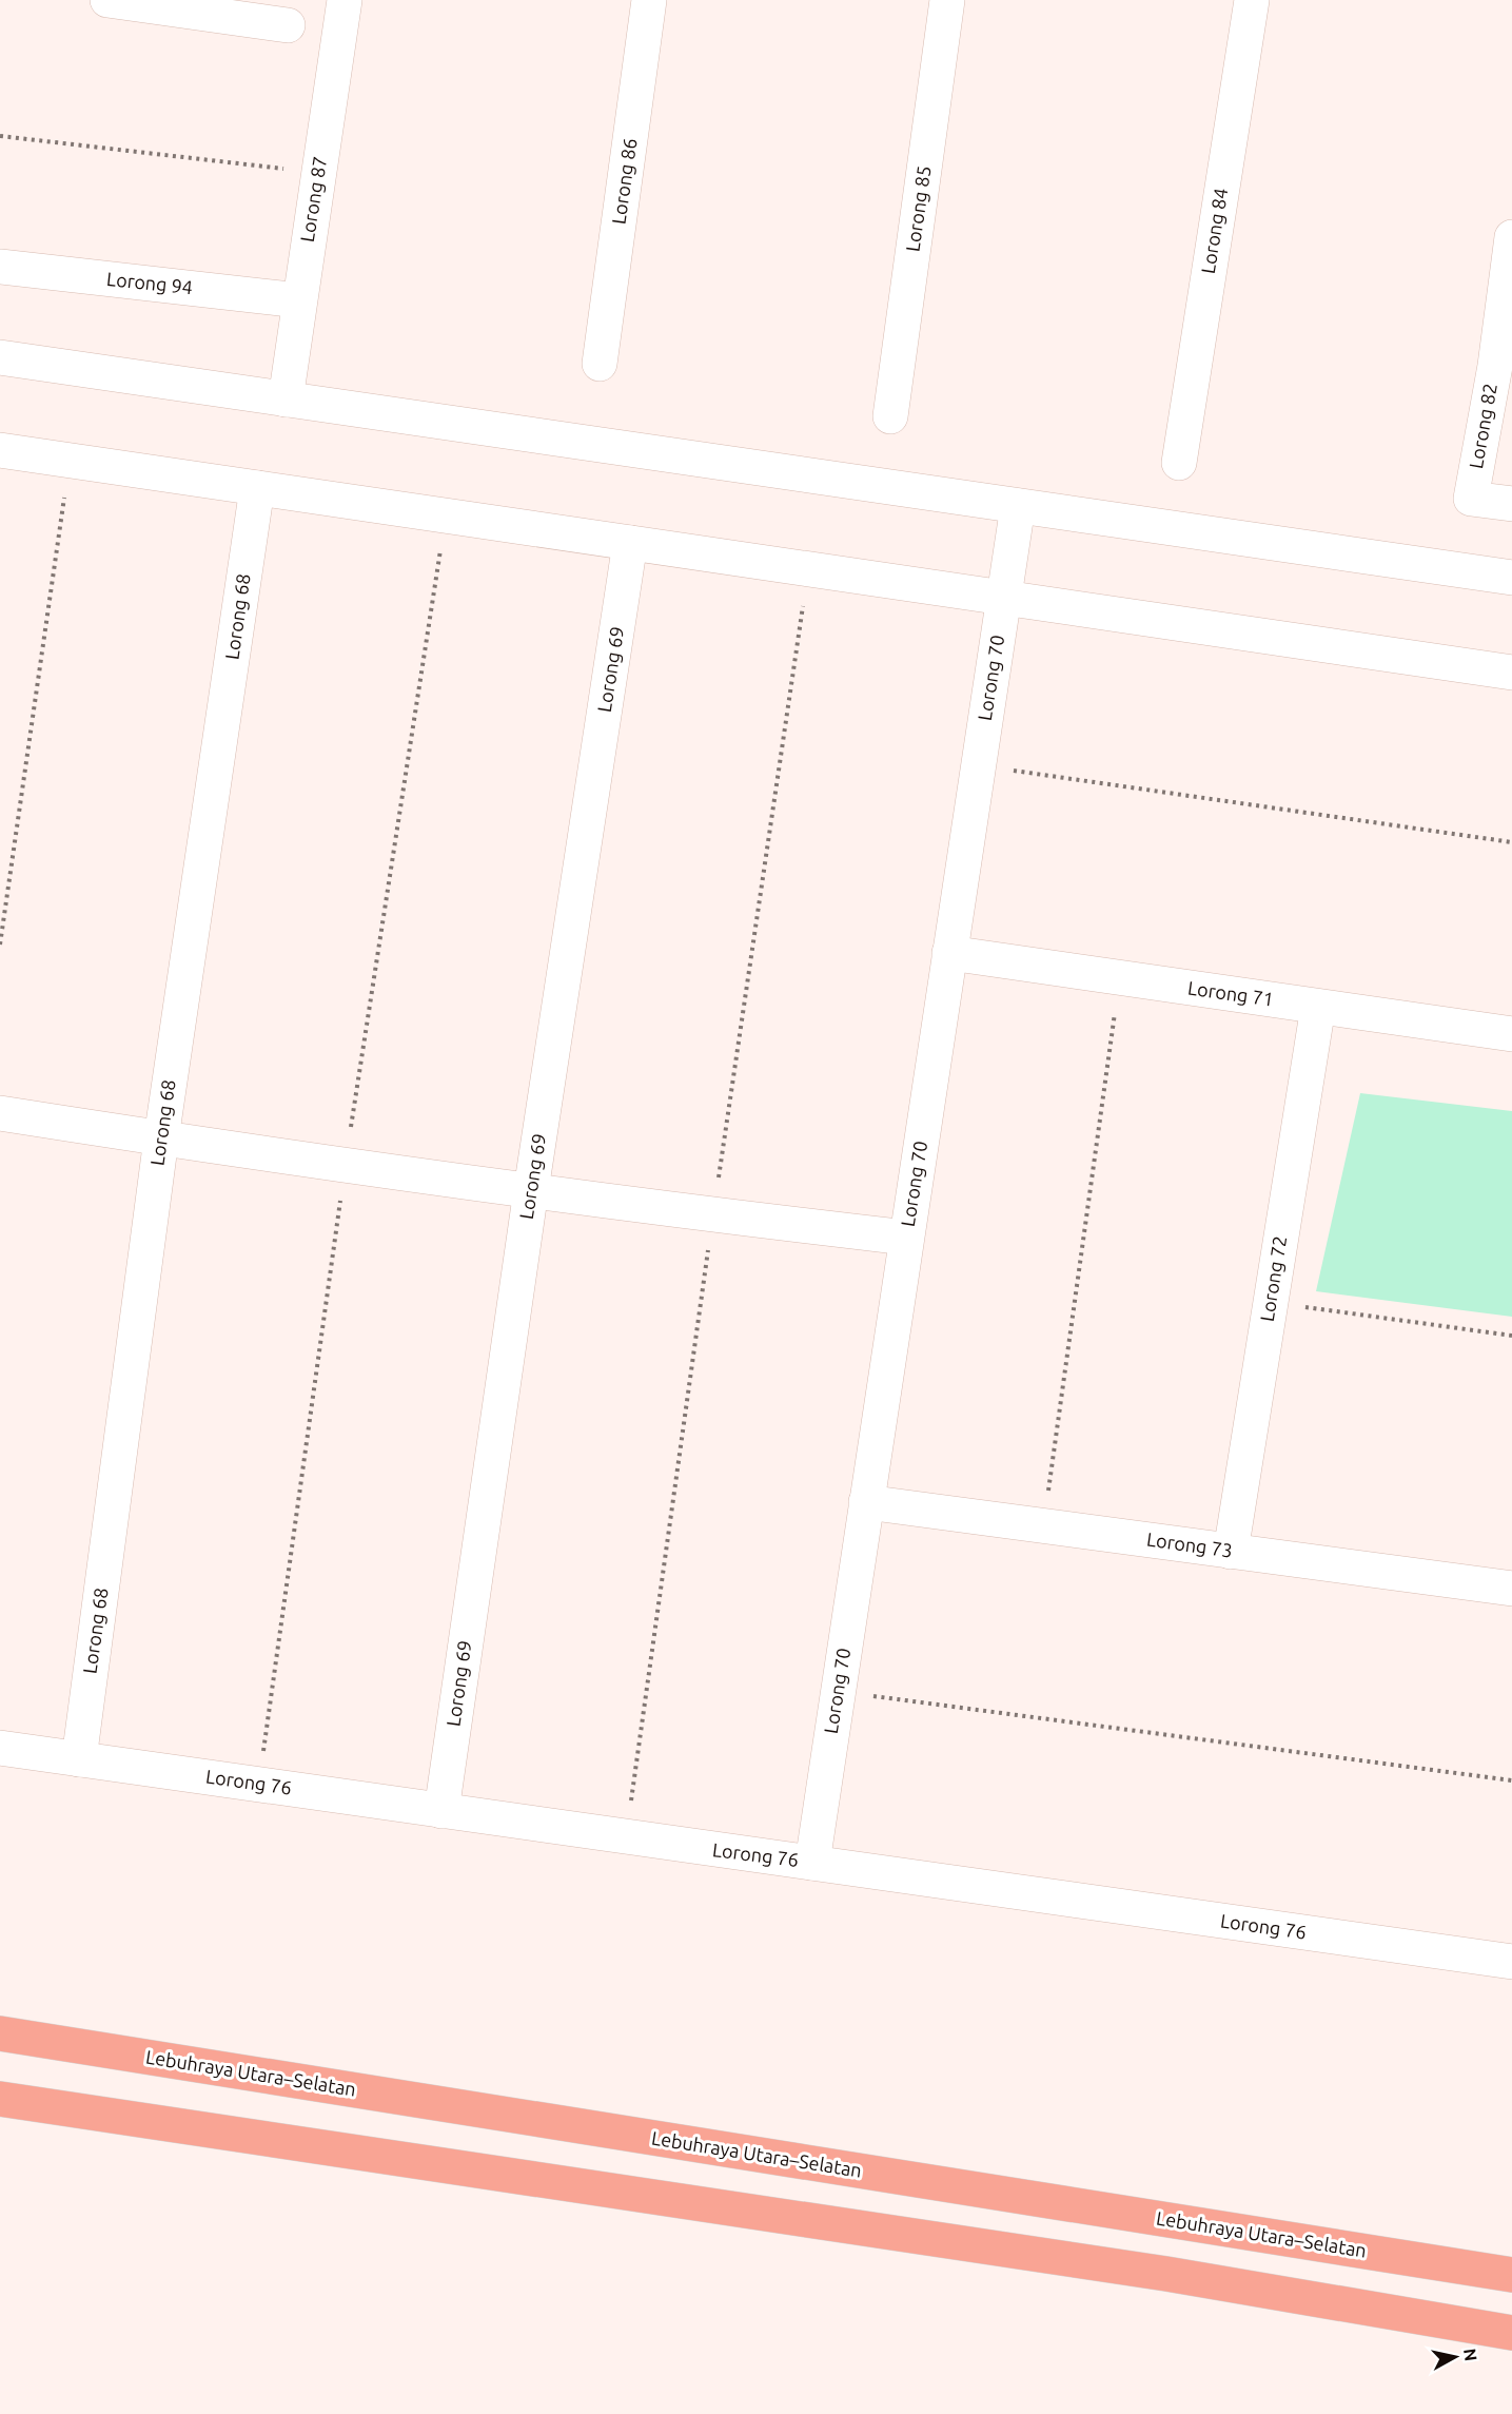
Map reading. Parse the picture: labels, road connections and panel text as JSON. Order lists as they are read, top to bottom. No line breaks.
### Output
{"streets":{"highway":["Lebuhraya Utara–Selatan"],"street":["Lorong 86","Lorong 87","Lorong 85","Lorong 84","Lorong 94","Lorong 82","Lorong 68","Lorong 69","Lorong 70","Lorong 71","Lorong 72","Lorong 73","Lorong 76"]},"crossings":[["Lorong 87","Lorong 94"],["Lorong 68","Lorong 76"],["Lorong 69","Lorong 76"],["Lorong 70","Lorong 71"],["Lorong 70","Lorong 73"],["Lorong 70","Lorong 76"],["Lorong 71","Lorong 72"],["Lorong 72","Lorong 73"]],"north":"right"}
